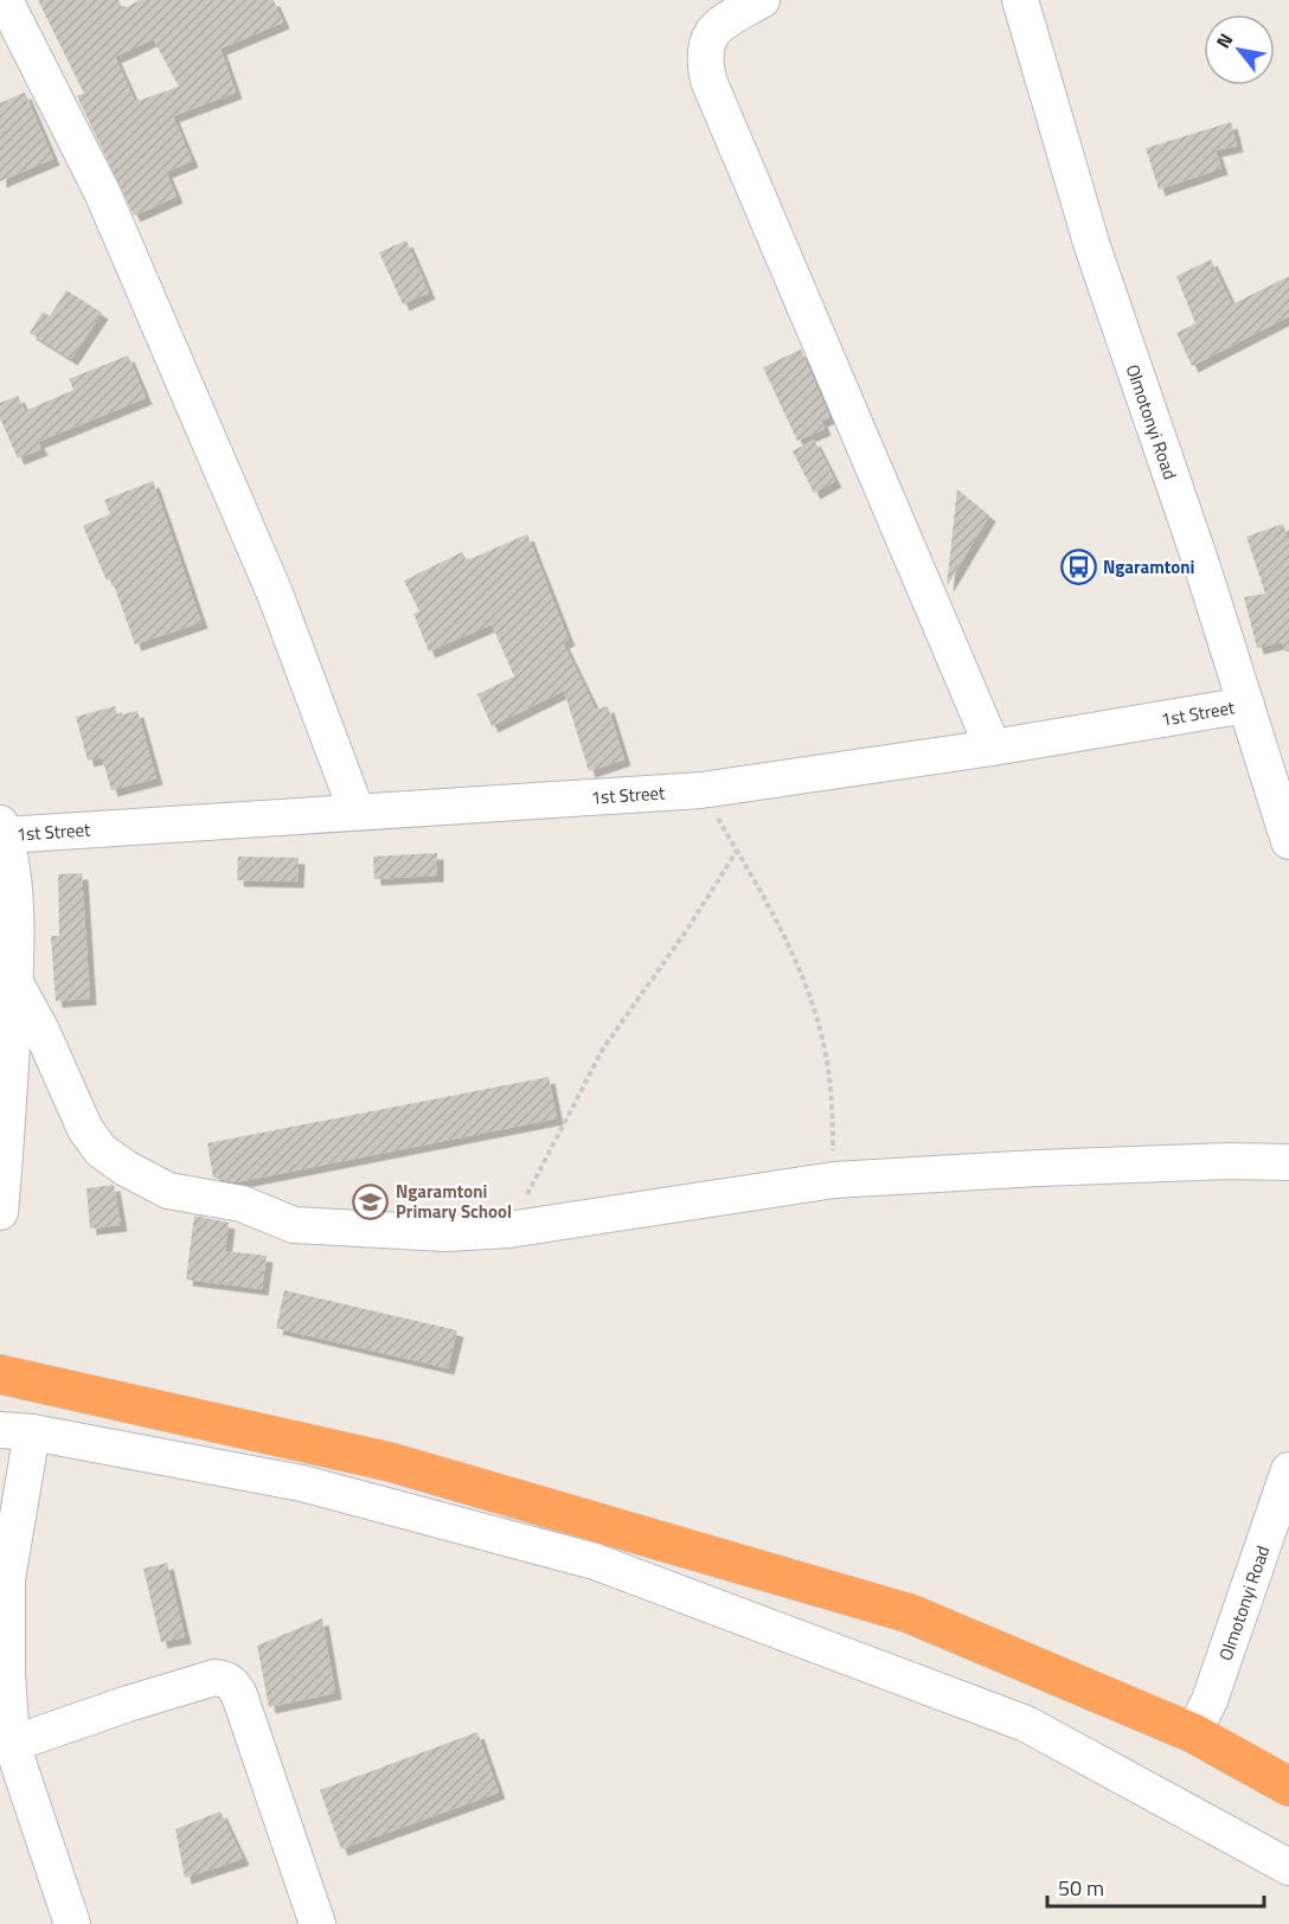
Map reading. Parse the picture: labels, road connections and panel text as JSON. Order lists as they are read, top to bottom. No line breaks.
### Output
{"streets":{"street":["Olmotonyi Road","1st Street"]},"crossings":[["Olmotonyi Road","1st Street"]],"places":{"bus stop":["Ngaramtoni"],"school or university":["Ngaramtoni Primary School"]},"scale_bar":"50 m","north":"top left"}
